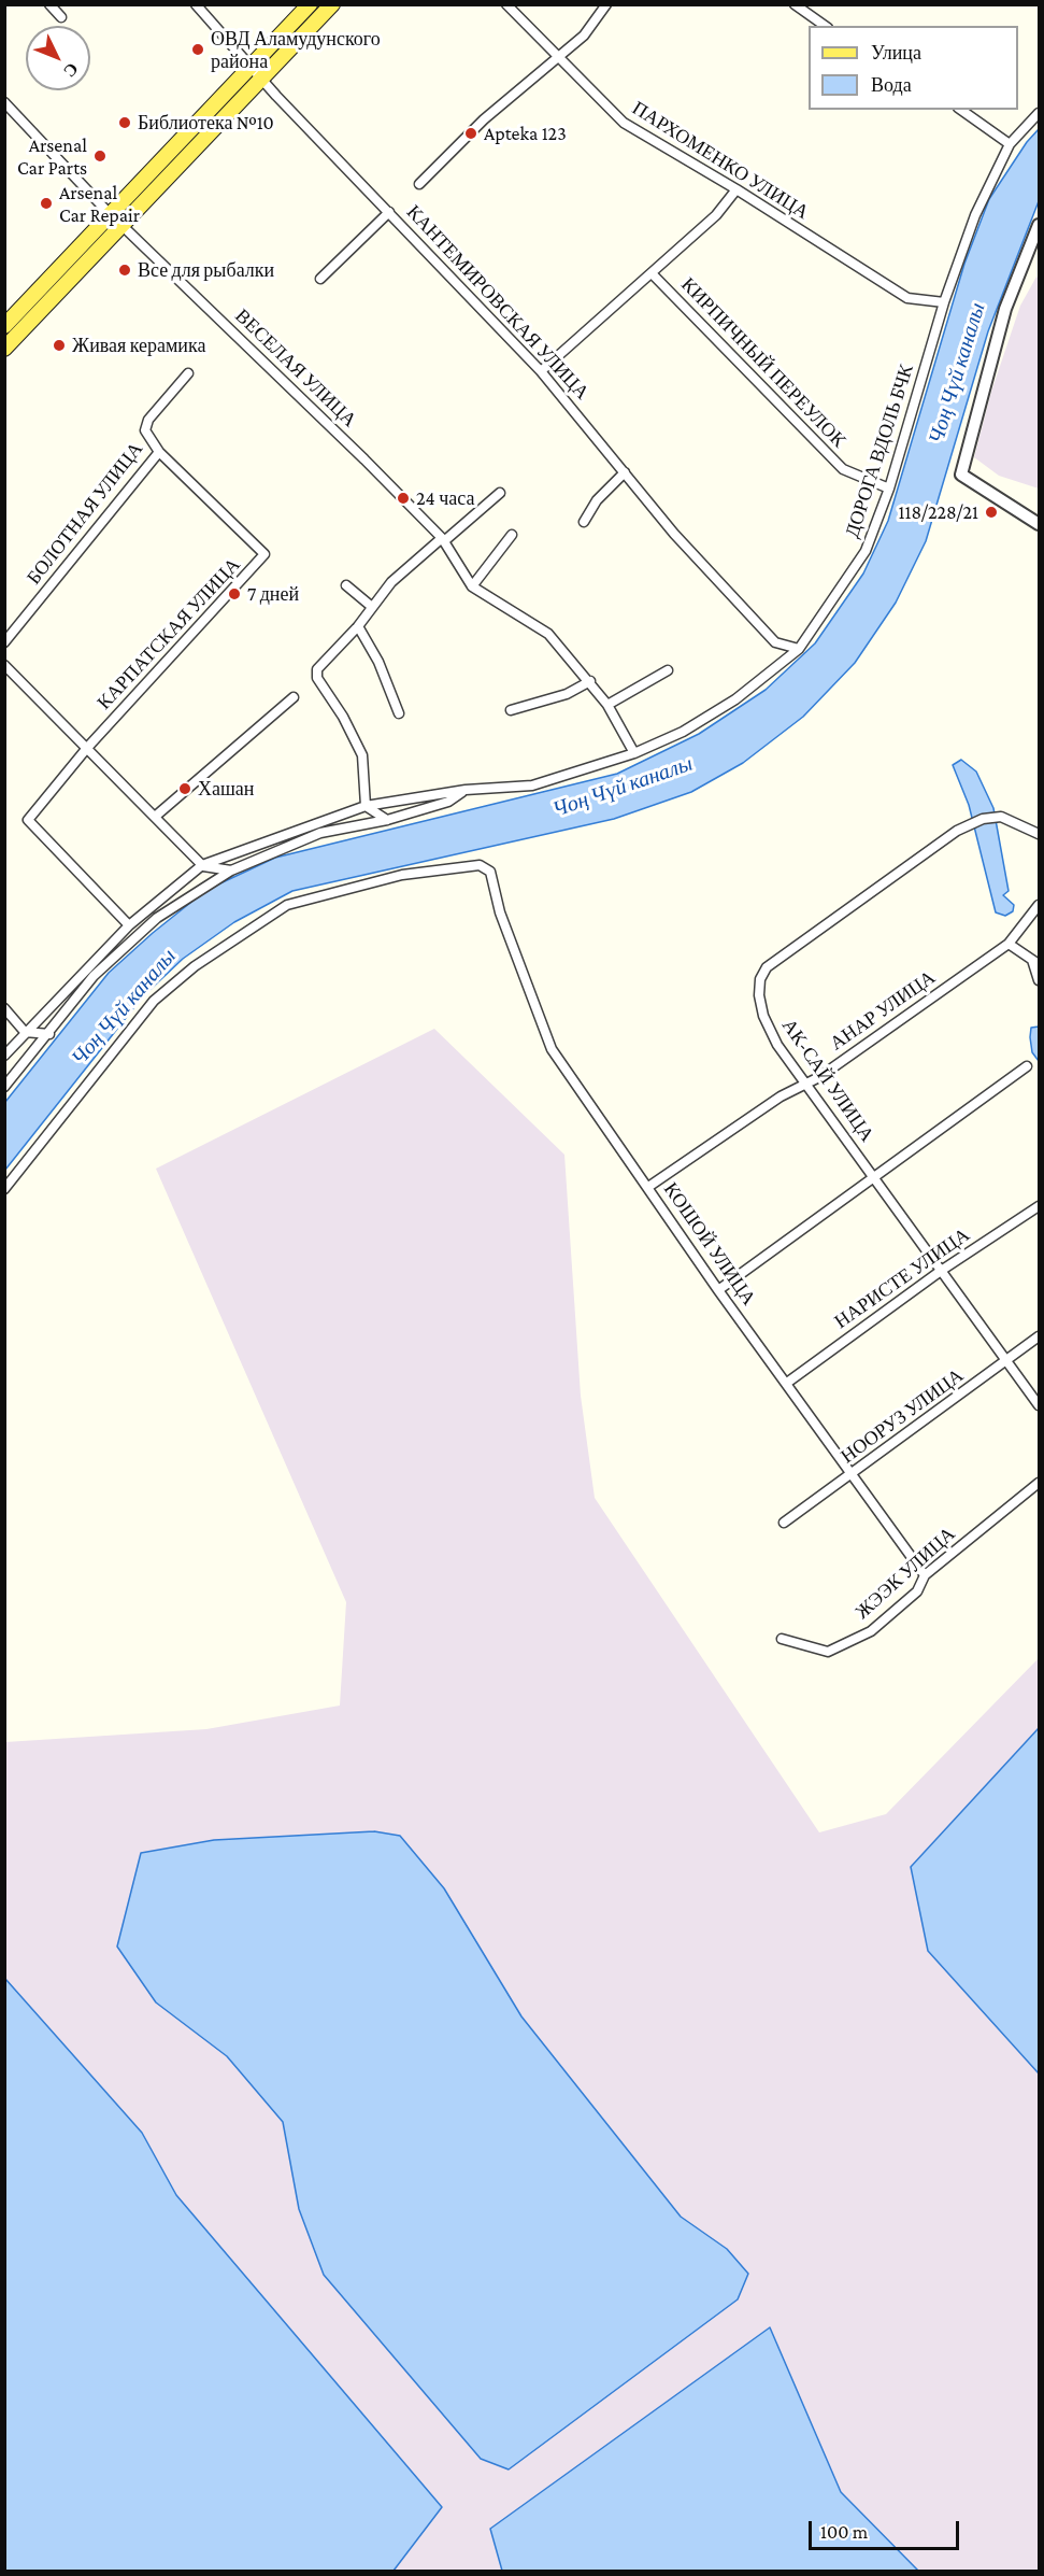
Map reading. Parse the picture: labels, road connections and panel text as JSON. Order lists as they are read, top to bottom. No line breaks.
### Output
{"streets":{"street":["ПАРХОМЕНКО УЛИЦА","КАНТЕМИРОВСКАЯ УЛИЦА","КИРПИЧНЫЙ ПЕРЕУЛОК","ВЕСЕЛАЯ УЛИЦА","ДОРОГА ВДОЛЬ БЧК","БОЛОТНАЯ УЛИЦА","КАРПАТСКАЯ УЛИЦА","АНАР УЛИЦА","АК-САЙ УЛИЦА","КОШОЙ УЛИЦА","НАРИСТЕ УЛИЦА","НООРУЗ УЛИЦА","ЖЭЭК УЛИЦА"]},"crossings":[["ПАРХОМЕНКО УЛИЦА","ДОРОГА ВДОЛЬ БЧК"],["КАНТЕМИРОВСКАЯ УЛИЦА","ДОРОГА ВДОЛЬ БЧК"],["КИРПИЧНЫЙ ПЕРЕУЛОК","ДОРОГА ВДОЛЬ БЧК"],["ВЕСЕЛАЯ УЛИЦА","ДОРОГА ВДОЛЬ БЧК"],["ДОРОГА ВДОЛЬ БЧК","КАРПАТСКАЯ УЛИЦА"],["БОЛОТНАЯ УЛИЦА","КАРПАТСКАЯ УЛИЦА"],["АНАР УЛИЦА","АК-САЙ УЛИЦА"],["АНАР УЛИЦА","КОШОЙ УЛИЦА"],["АК-САЙ УЛИЦА","НАРИСТЕ УЛИЦА"],["АК-САЙ УЛИЦА","НООРУЗ УЛИЦА"],["КОШОЙ УЛИЦА","НАРИСТЕ УЛИЦА"],["КОШОЙ УЛИЦА","НООРУЗ УЛИЦА"],["КОШОЙ УЛИЦА","ЖЭЭК УЛИЦА"]],"water":["Чоң Чүй каналы"],"places":["ОВД Аламудунского района","Библиотека №10","Apteka 123","Arsenal Car Parts","Arsenal Car Repair","Все для рыбалки","Живая керамика","24 часа","118/228/21","7 дней","Хашан"],"legend":["Улица","Вода"],"scale_bar":"100 m","north":"bottom right"}
